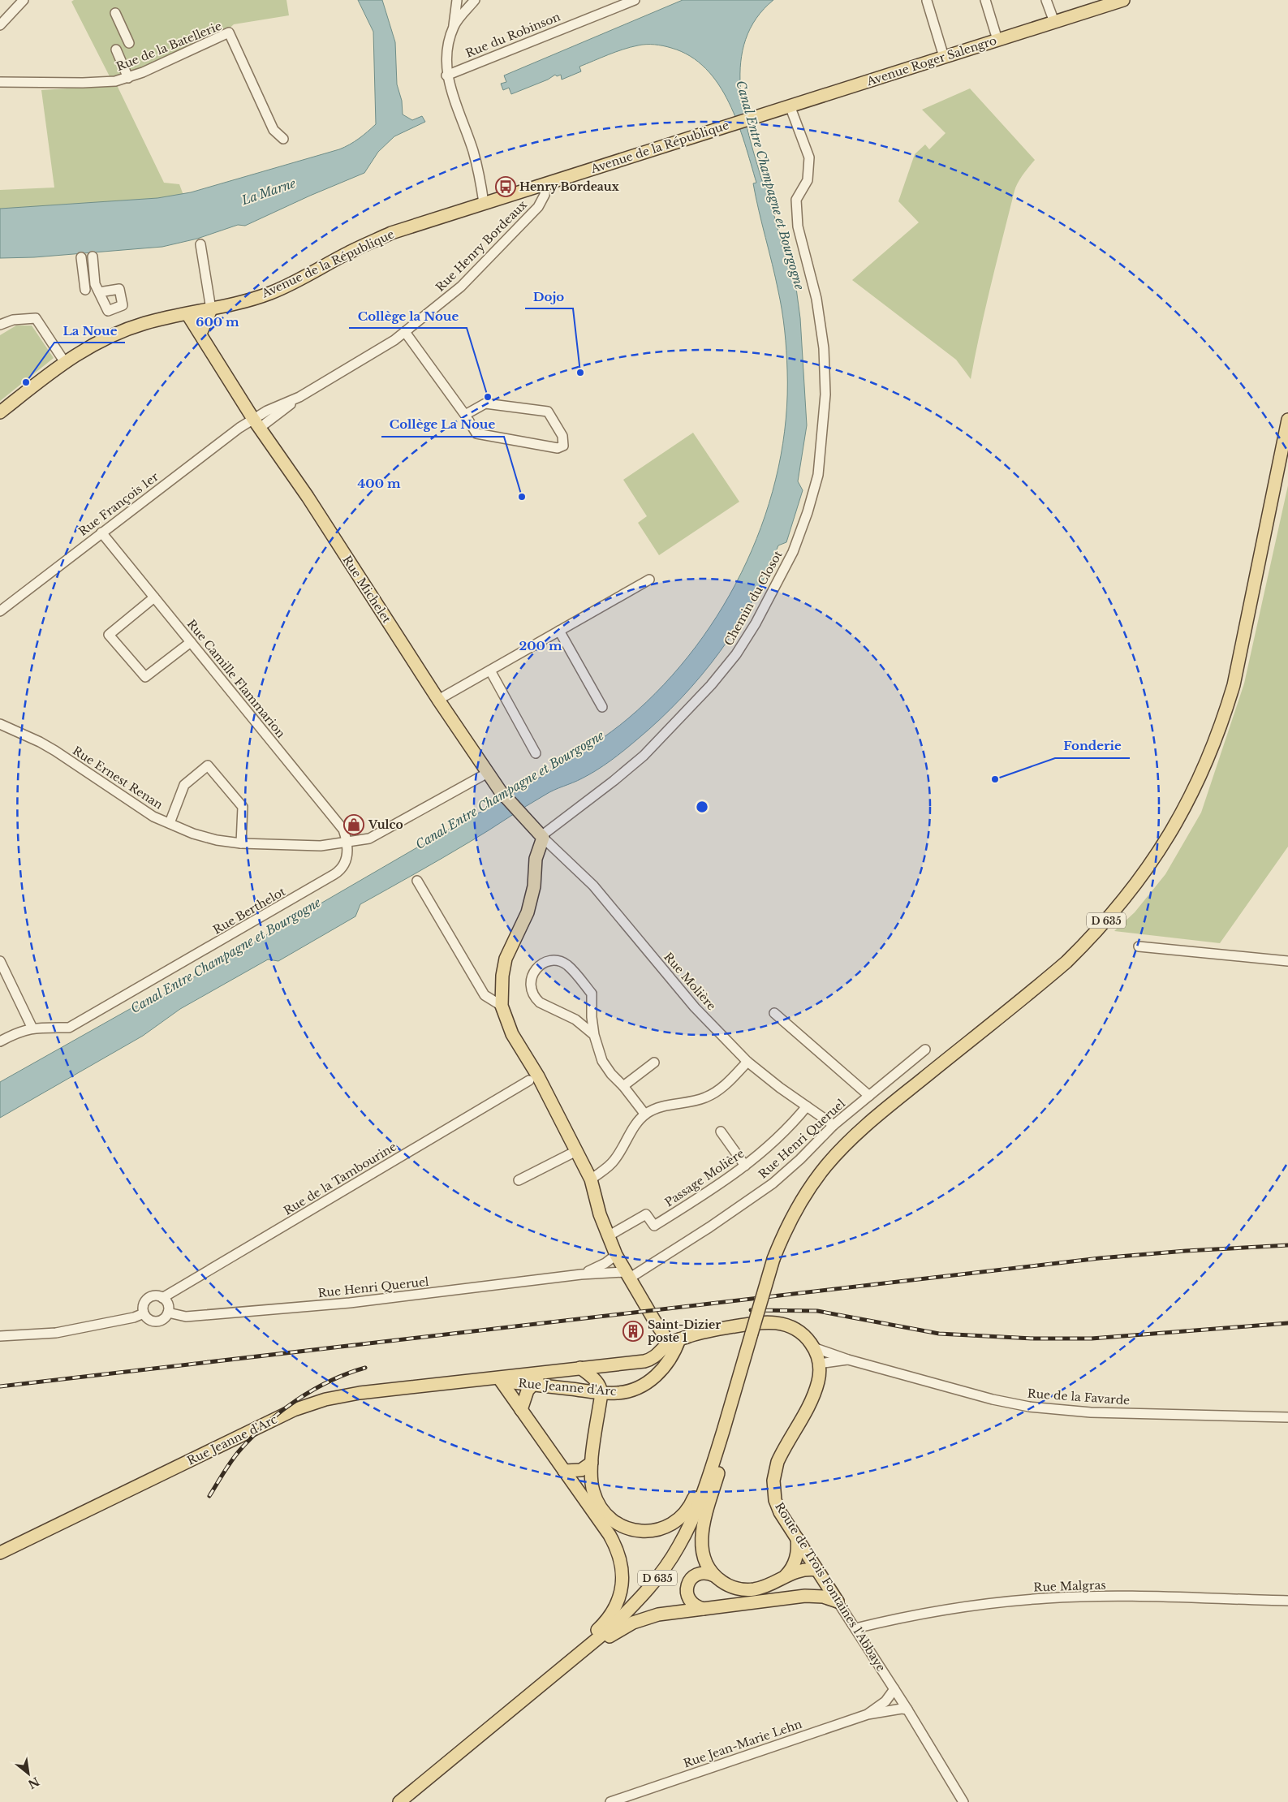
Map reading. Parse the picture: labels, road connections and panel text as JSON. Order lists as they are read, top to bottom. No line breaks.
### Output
{"streets":{"main road":["Avenue Roger Salengro","Avenue de la République","Rue Michelet","D 635","Rue Jeanne d'Arc","Route de Trois Fontaines l'Abbaye"],"street":["Rue du Robinson","Rue de la Batellerie","Rue Henry Bordeaux","Rue François 1er","Chemin du Closot","Rue Camille Flammarion","Rue Ernest Renan","Rue Berthelot","Rue Molière","Rue Henri Queruel","Passage Molière","Rue de la Tambourine","Rue de la Favarde","Rue Malgras","Rue Jean-Marie Lehn"]},"crossings":[["Avenue Roger Salengro","Avenue de la République"],["Avenue Roger Salengro","Chemin du Closot"],["Avenue de la République","Rue Henry Bordeaux"],["Avenue de la République","Rue Michelet"],["Rue Henry Bordeaux","Rue François 1er"],["Rue Henry Bordeaux","Rue Michelet"],["Rue François 1er","Rue Michelet"],["Rue François 1er","Rue Camille Flammarion"],["Rue Michelet","Chemin du Closot"],["Rue Michelet","Rue Molière"],["Chemin du Closot","Rue Molière"],["Rue Camille Flammarion","Rue Ernest Renan"],["Rue Camille Flammarion","Rue Berthelot"],["Rue Ernest Renan","Rue Berthelot"],["Rue Molière","Rue Henri Queruel"],["Rue Molière","Passage Molière"],["Rue Henri Queruel","Rue de la Tambourine"],["Rue Jeanne d'Arc","Route de Trois Fontaines l'Abbaye"],["Rue de la Favarde","Route de Trois Fontaines l'Abbaye"],["Rue Malgras","Route de Trois Fontaines l'Abbaye"],["Route de Trois Fontaines l'Abbaye","Rue Jean-Marie Lehn"]],"water":["Canal Entre Champagne et Bourgogne","La Marne"],"places":{"bus stop":["Henry Bordeaux"],"other":["Dojo","La Noue","Collège la Noue","Collège La Noue","Fonderie"],"shop":["Vulco"],"building":["Saint-Dizier poste 1"]},"north":"bottom right","rings":["600 m","400 m","200 m"]}
